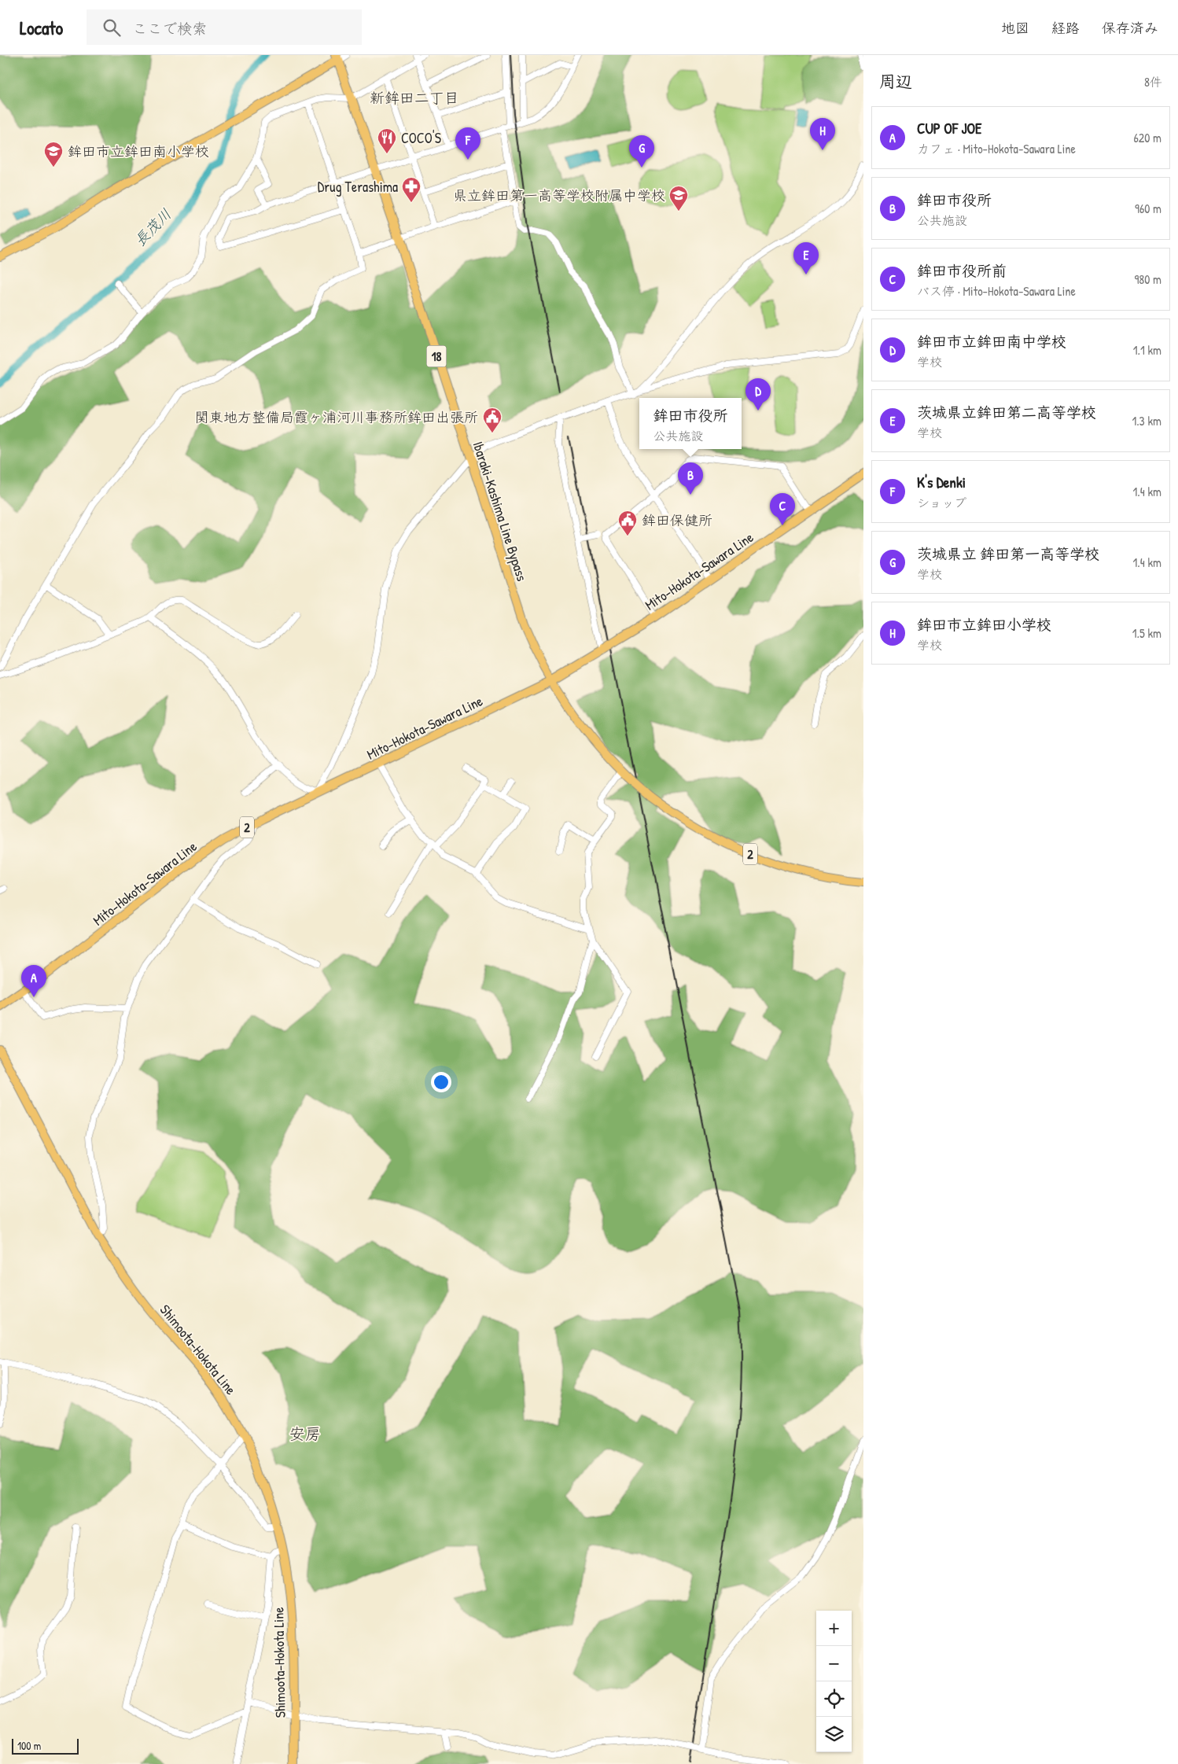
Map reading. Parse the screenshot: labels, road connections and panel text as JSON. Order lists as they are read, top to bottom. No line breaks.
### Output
{"streets":{"main road":["18","Ibaraki-Kashima Line Bypass","Mito-Hokota-Sawara Line","2","Shimoota-Hokota Line"]},"crossings":[["Ibaraki-Kashima Line Bypass","Mito-Hokota-Sawara Line"],["Ibaraki-Kashima Line Bypass","2"],["Mito-Hokota-Sawara Line","2"]],"districts":["新鉾田二丁目","安房"],"water":["長茂川"],"places":{"restaurant":["COCO'S"],"school or university":["鉾田市立鉾田南小学校","県立鉾田第一高等学校附属中学校"],"pharmacy":["Drug Terashima"],"public building":["関東地方整備局霞ヶ浦河川事務所鉾田出張所","鉾田保健所"]},"scale_bar":"100 m","page":{"header":"Locato","search":"ここで検索","nav":["地図","経路","保存済み"],"heading":["周辺","8件"],"list":[{"mark":"A","name":"CUP OF JOE","note":"カフェ · Mito-Hokota-Sawara Line","value":"620 m"},{"mark":"B","name":"鉾田市役所","note":"公共施設","value":"960 m"},{"mark":"C","name":"鉾田市役所前","note":"バス停 · Mito-Hokota-Sawara Line","value":"980 m"},{"mark":"D","name":"鉾田市立鉾田南中学校","note":"学校","value":"1.1 km"},{"mark":"E","name":"茨城県立鉾田第二高等学校","note":"学校","value":"1.3 km"},{"mark":"F","name":"K's Denki","note":"ショップ","value":"1.4 km"},{"mark":"G","name":"茨城県立 鉾田第一高等学校","note":"学校","value":"1.4 km"},{"mark":"H","name":"鉾田市立鉾田小学校","note":"学校","value":"1.5 km"}],"pins":["H","F","G","E","D","B","C","A"],"popup":["鉾田市役所","公共施設"],"map_buttons":["+","−"],"scale":"100 m"}}
